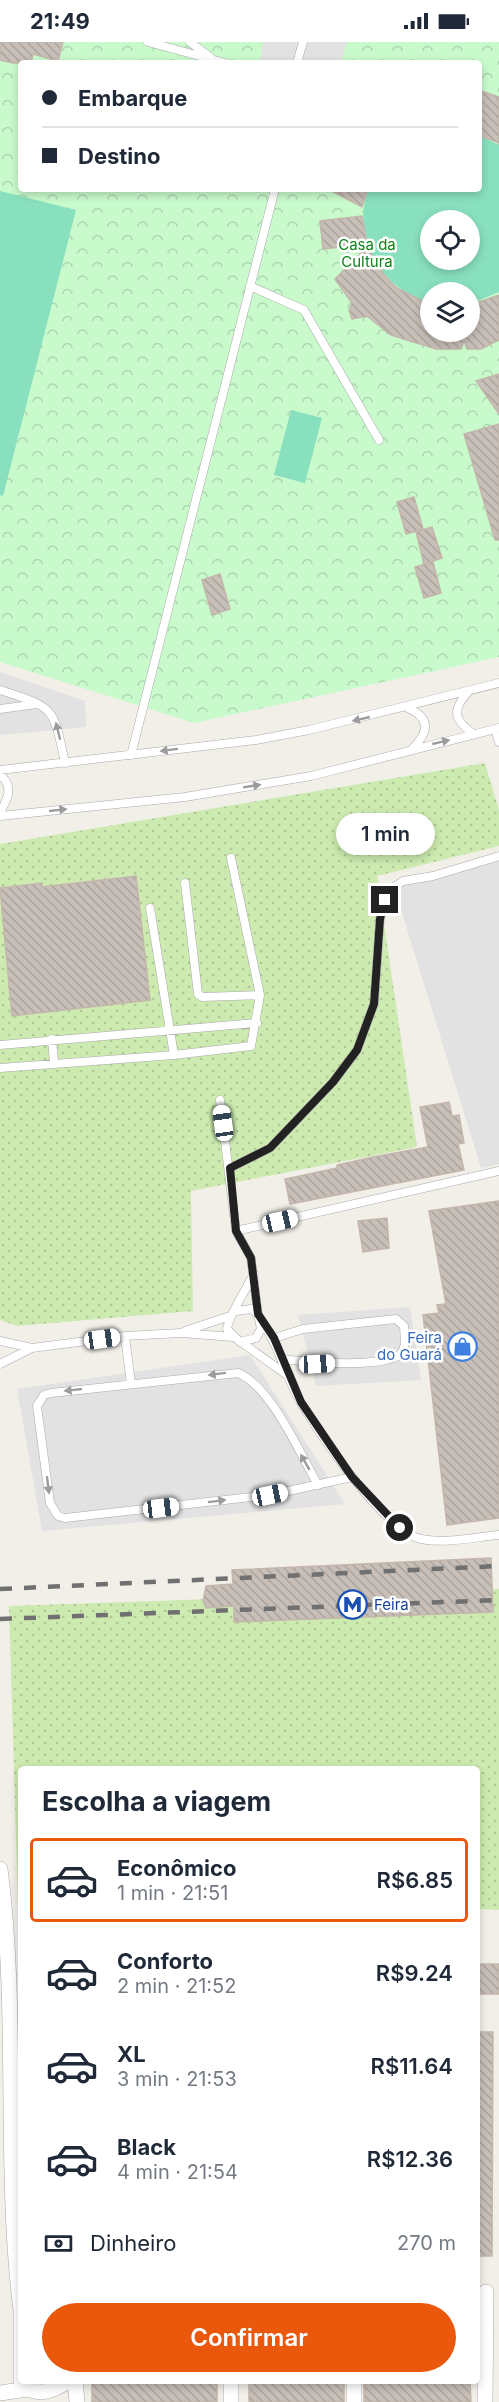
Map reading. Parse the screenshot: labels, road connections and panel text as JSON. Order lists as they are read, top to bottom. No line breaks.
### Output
{"parks":["Casa da Cultura"],"places":{"shop":["Feira do Guará"],"metro station":["Feira"]},"page":{"status":"21:49","banner":["Embarque","Destino"],"bubble":"1 min","heading":"Escolha a viagem","list":[{"name":"Econômico","note":"1 min · 21:51","value":"R$6.85"},{"name":"Conforto","note":"2 min · 21:52","value":"R$9.24"},{"name":"XL","note":"3 min · 21:53","value":"R$11.64"},{"name":"Black","note":"4 min · 21:54","value":"R$12.36"}],"pay":["Dinheiro","270 m"],"buttons":"Confirmar"}}
